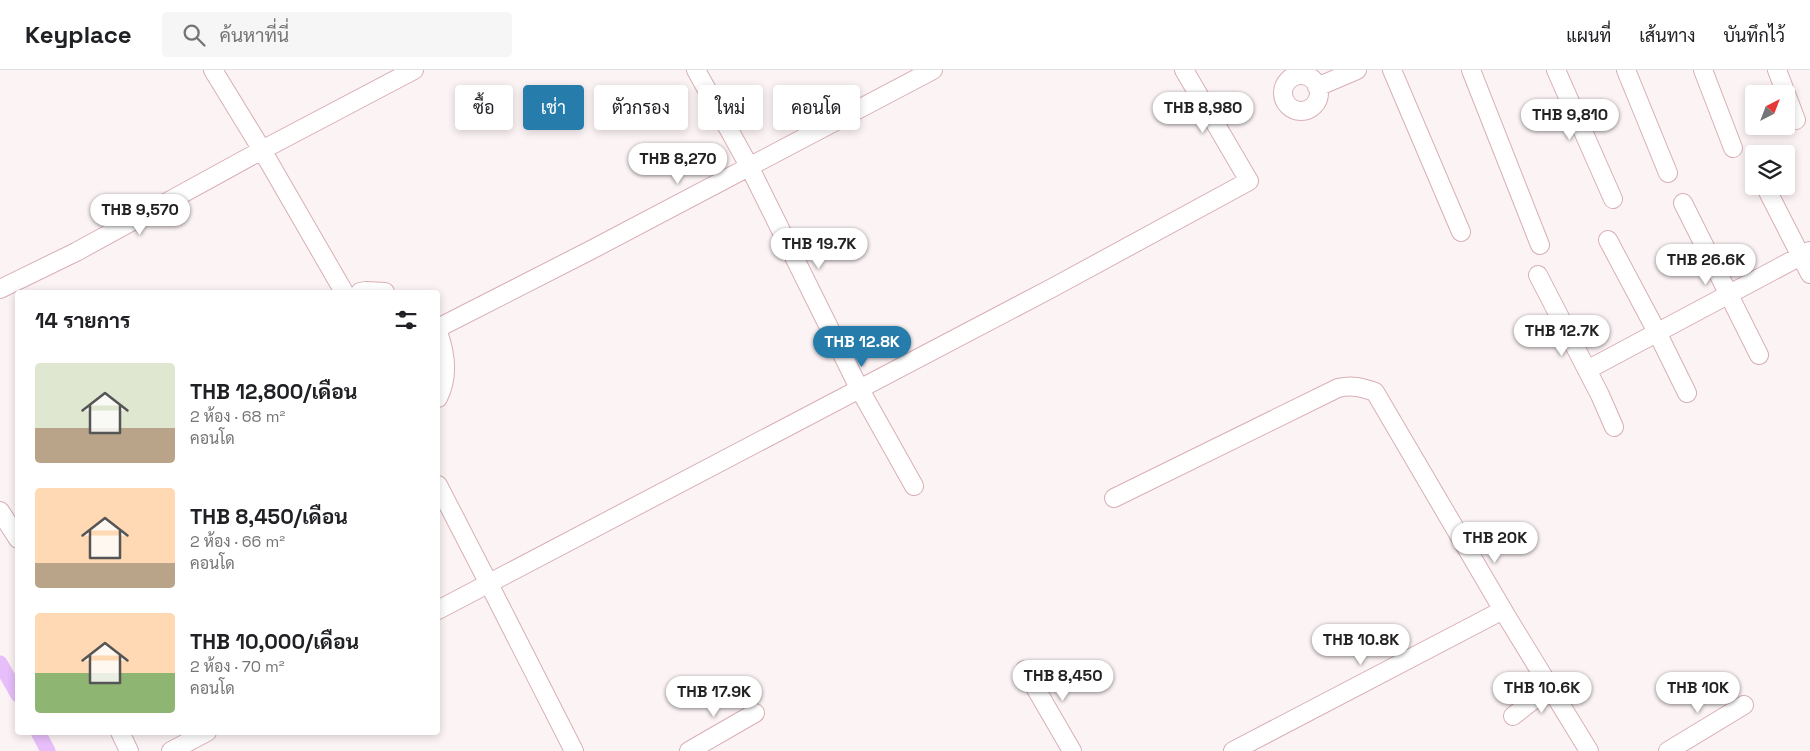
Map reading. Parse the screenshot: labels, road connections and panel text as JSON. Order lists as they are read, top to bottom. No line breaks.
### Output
{"north":"top right","page":{"header":"Keyplace","search":"ค้นหาที่นี่","nav":["แผนที่","เส้นทาง","บันทึกไว้"],"chip":["ซื้อ","เช่า","ตัวกรอง","ใหม่","คอนโด"],"price":["THB 8,980","THB 9,810","THB 8,270","THB 9,570","THB 19.7K","THB 26.6K","THB 12.7K","THB 12.8K","THB 20K","THB 10.8K","THB 8,450","THB 10.6K","THB 10K","THB 17.9K"],"heading":"14 รายการ","list":[{"name":"THB 12,800/เดือน","note":"2 ห้อง · 68 m² · คอนโด"},{"name":"THB 8,450/เดือน","note":"2 ห้อง · 66 m² · คอนโด"},{"name":"THB 10,000/เดือน","note":"2 ห้อง · 70 m² · คอนโด"}]}}
